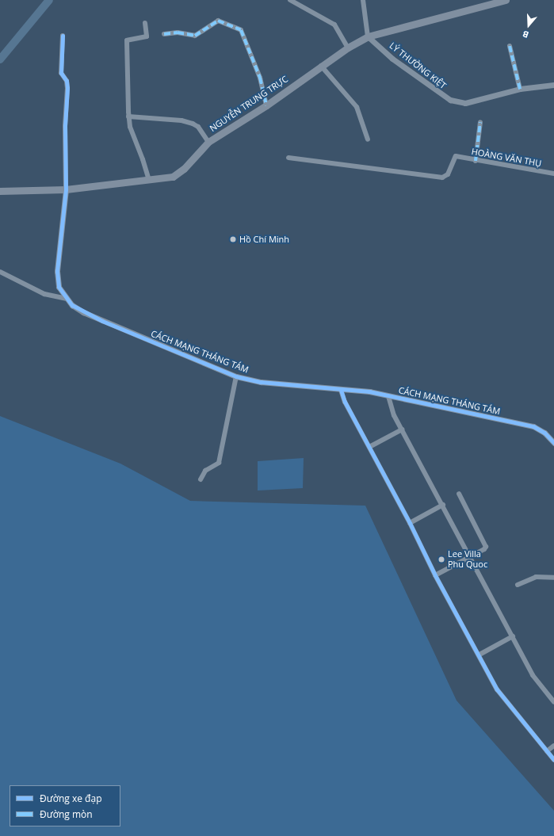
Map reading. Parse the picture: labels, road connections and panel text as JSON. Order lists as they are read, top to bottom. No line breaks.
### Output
{"streets":{"main road":["NGUYỄN TRUNG TRỰC"],"street":["LÝ THƯỜNG KIỆT","HOÀNG VĂN THỤ","CÁCH MẠNG THÁNG TÁM"]},"crossings":[["LÝ THƯỜNG KIỆT","NGUYỄN TRUNG TRỰC"],["NGUYỄN TRUNG TRỰC","CÁCH MẠNG THÁNG TÁM"]],"places":["Hồ Chí Minh","Lee Villa Phu Quoc"],"legend":["Đường xe đạp","Đường mòn"],"north":"bottom"}
